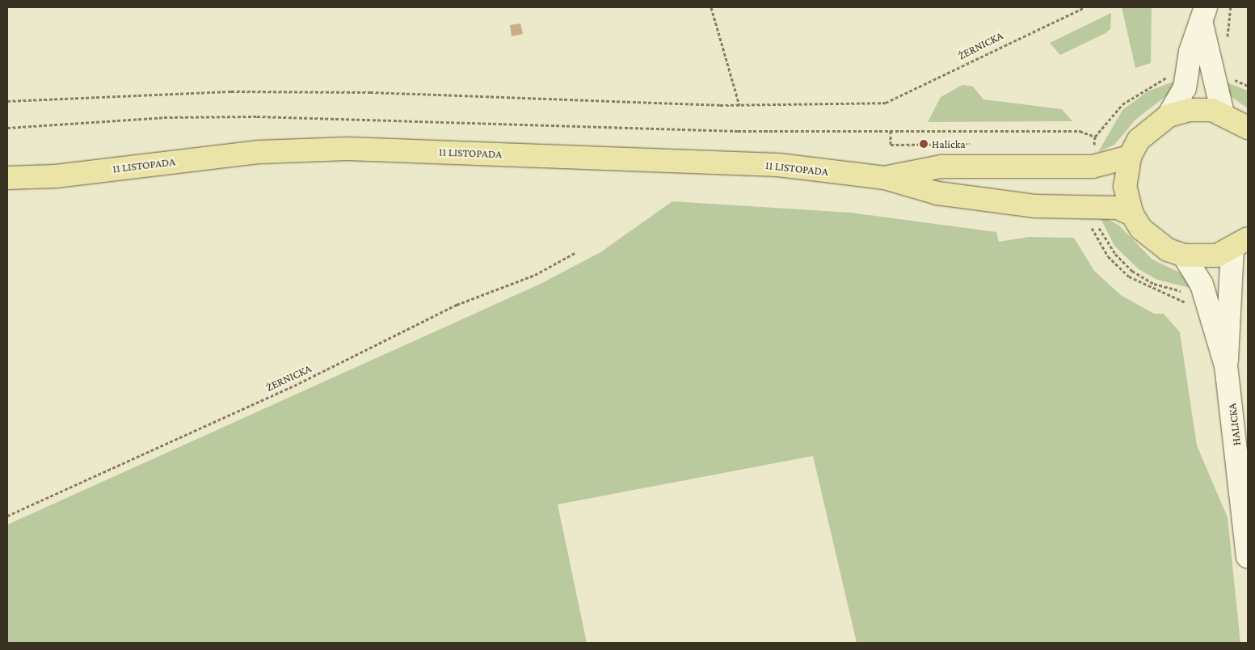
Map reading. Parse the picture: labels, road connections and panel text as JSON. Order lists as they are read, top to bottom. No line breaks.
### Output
{"streets":{"main road":["11 LISTOPADA"],"street":["HALICKA"],"path":["ŻERNICKA"]},"places":["Halicka"]}
